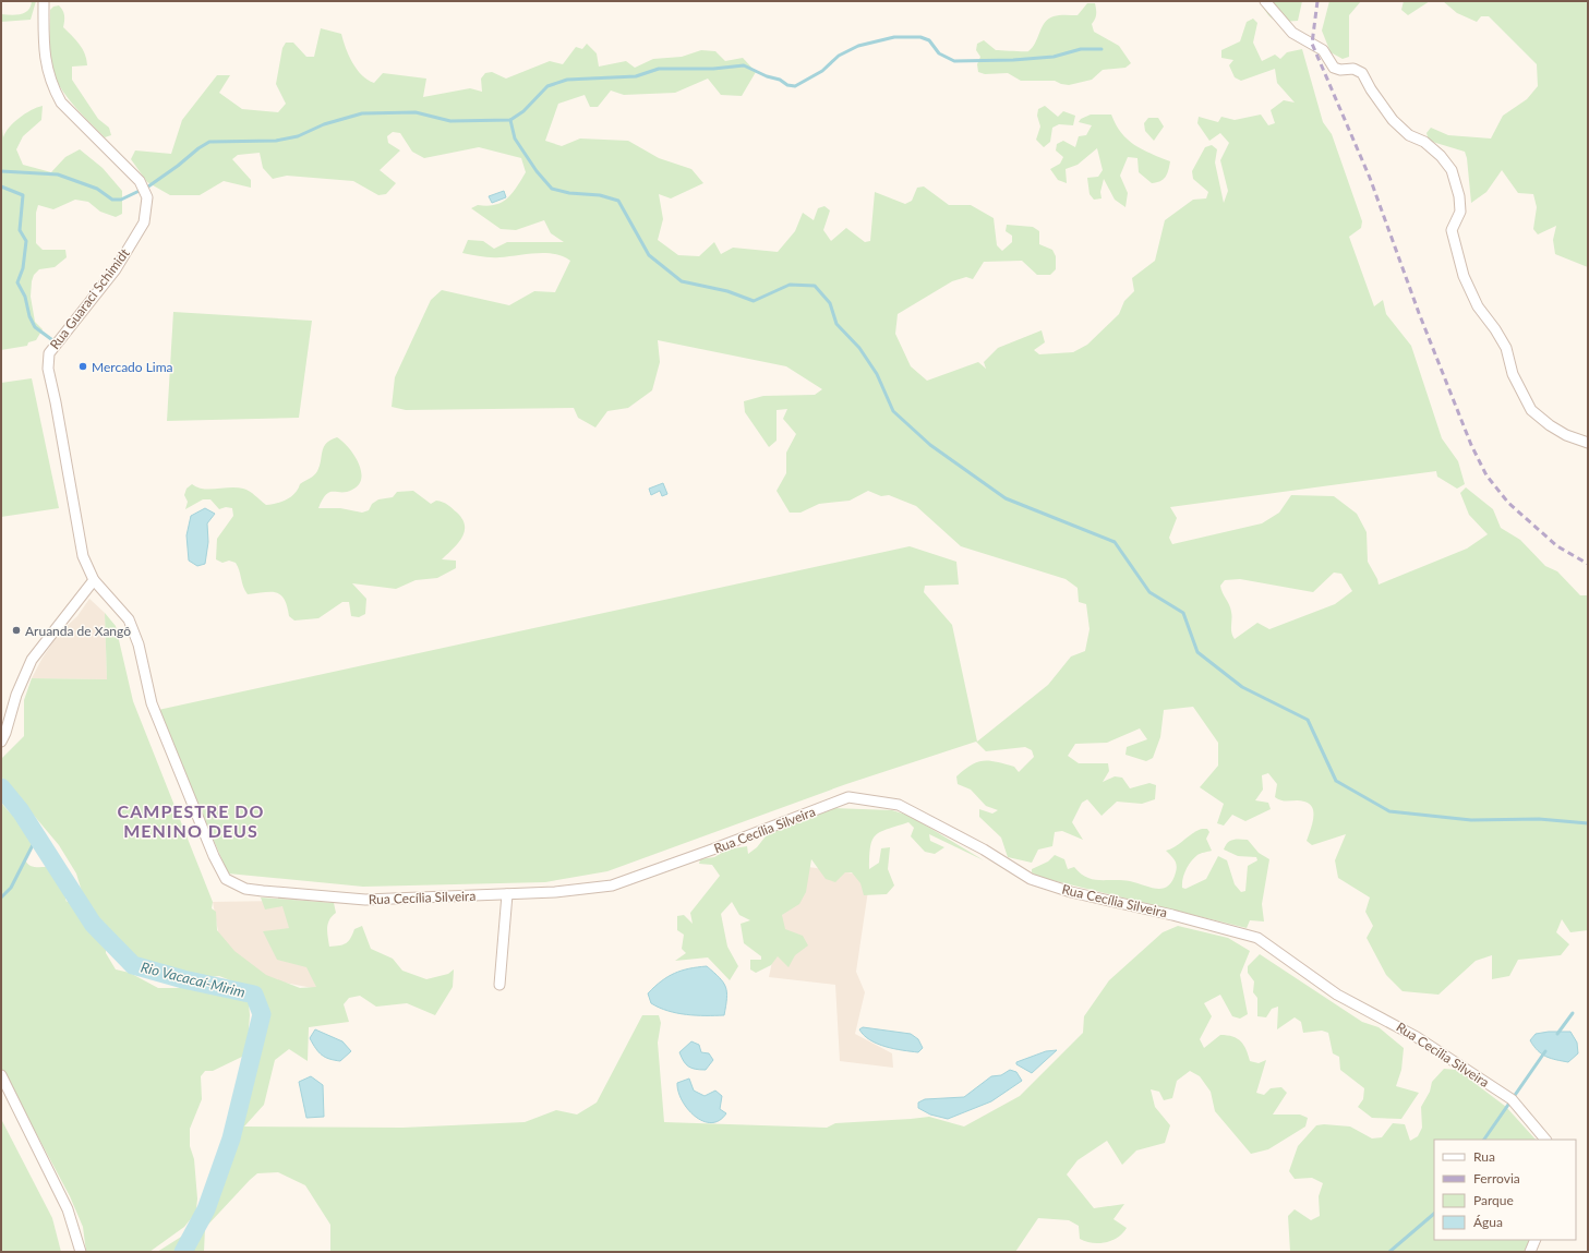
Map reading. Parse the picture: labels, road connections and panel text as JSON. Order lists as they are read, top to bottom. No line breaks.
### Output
{"streets":{"street":["Rua Guaraci Schimidt","Rua Cecília Silveira"]},"crossings":[["Rua Guaraci Schimidt","Rua Cecília Silveira"]],"districts":["CAMPESTRE DO MENINO DEUS"],"water":["Rio Vacacaí-Mirim"],"places":["Mercado Lima","Aruanda de Xangô"],"legend":["Rua","Ferrovia","Parque","Água"]}
